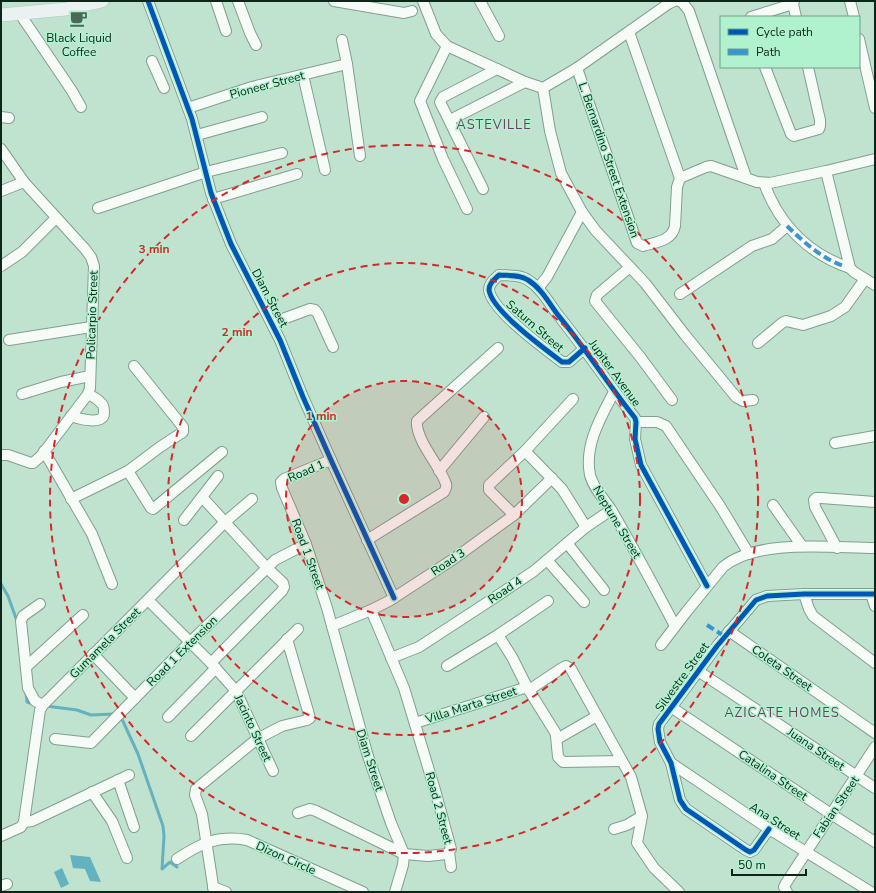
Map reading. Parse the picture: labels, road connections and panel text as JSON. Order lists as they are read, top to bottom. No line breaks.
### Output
{"streets":{"street":["Pioneer Street","L. Bernardino Street Extension","Diam Street","Policarpio Street","Saturn Street","Jupiter Avenue","Road 1","Neptune Street","Road 1 Street","Road 3","Road 4","Gumamela Street","Road 1 Extension","Coleta Street","Silvestre Street","Villa Marta Street","Jacinto Street","Juana Street","Catalina Street","Fabian Street","Road 2 Street","Ana Street","Dizon Circle"]},"crossings":[["Pioneer Street","Diam Street"],["Diam Street","Road 1"],["Diam Street","Road 1 Street"],["Diam Street","Road 3"],["Diam Street","Road 2 Street"],["Saturn Street","Jupiter Avenue"],["Jupiter Avenue","Neptune Street"],["Road 1","Road 1 Street"],["Neptune Street","Road 4"],["Road 1 Street","Road 3"],["Road 1 Street","Road 1 Extension"],["Road 3","Road 2 Street"],["Road 4","Road 2 Street"],["Gumamela Street","Jacinto Street"],["Road 1 Extension","Jacinto Street"],["Coleta Street","Silvestre Street"],["Silvestre Street","Juana Street"],["Silvestre Street","Catalina Street"],["Silvestre Street","Ana Street"],["Villa Marta Street","Road 2 Street"],["Juana Street","Fabian Street"],["Catalina Street","Fabian Street"],["Fabian Street","Ana Street"]],"districts":["ASTEVILLE","AZICATE HOMES"],"places":{"cafe":["Black Liquid Coffee"]},"legend":["Cycle path","Path"],"scale_bar":"50 m","rings":["3 min","2 min","1 min"]}
